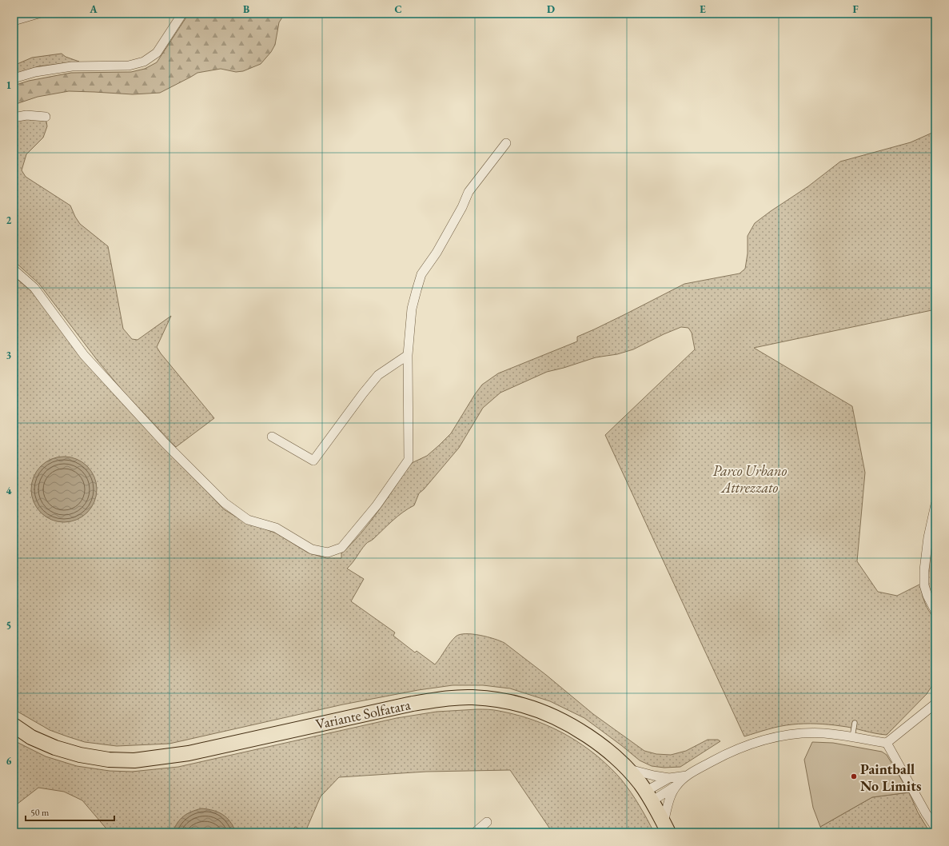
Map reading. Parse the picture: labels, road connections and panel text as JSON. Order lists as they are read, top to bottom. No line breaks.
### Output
{"streets":{"main road":["Variante Solfatara"]},"parks":["Parco Urbano Attrezzato"],"places":["Paintball No Limits"],"scale_bar":"50 m","grid":{"columns":["A","B","C","D","E","F"],"rows":["1","2","3","4","5","6"]}}
